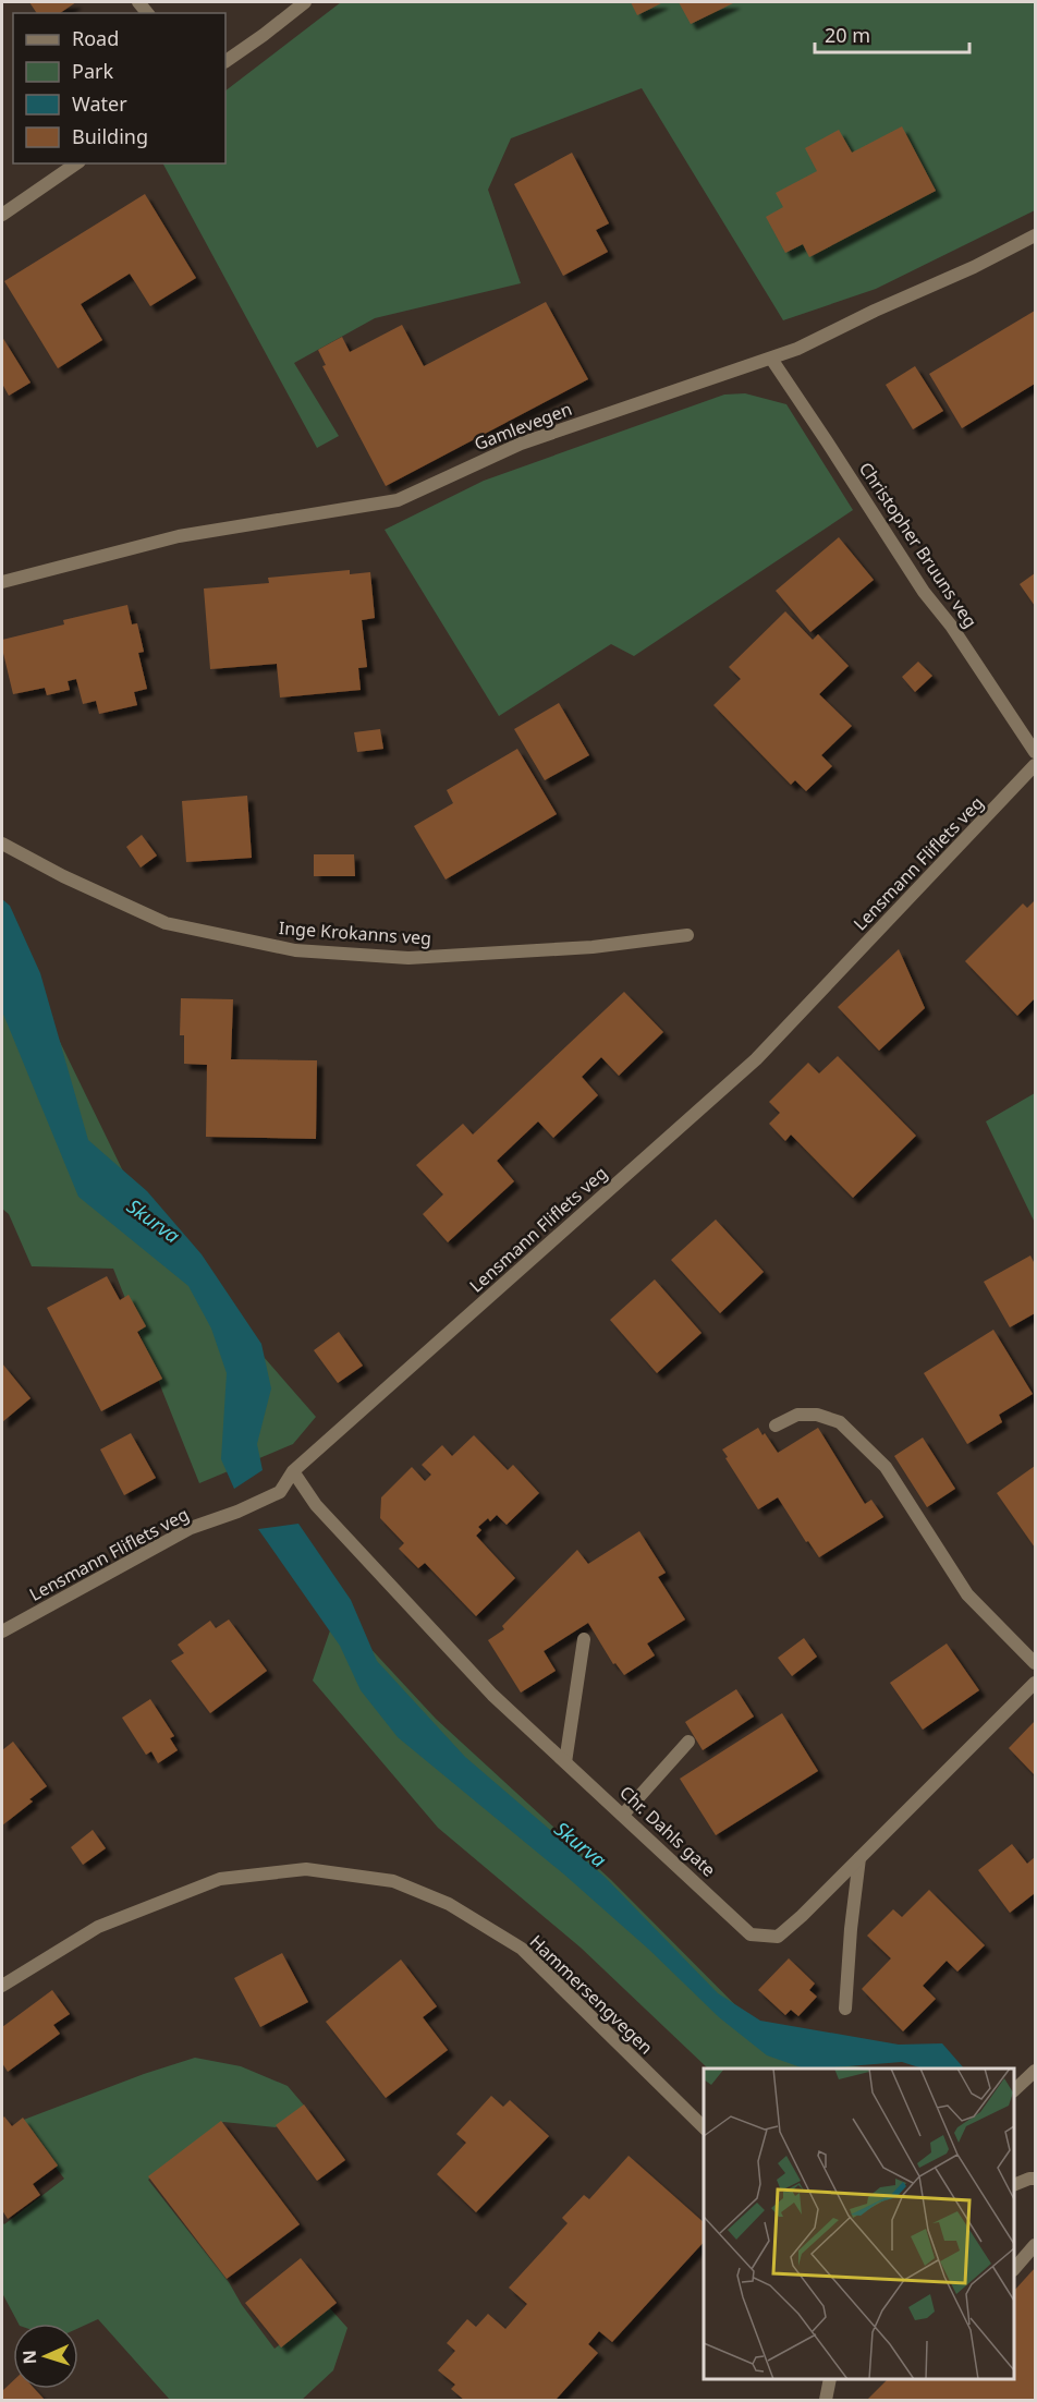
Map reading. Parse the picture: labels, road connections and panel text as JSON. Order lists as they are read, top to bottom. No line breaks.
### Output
{"streets":{"street":["Gamlevegen","Christopher Bruuns veg","Lensmann Fliflets veg","Inge Krokanns veg","Chr. Dahls gate","Hammersengvegen"]},"crossings":[["Gamlevegen","Christopher Bruuns veg"],["Lensmann Fliflets veg","Chr. Dahls gate"]],"water":["Skurva"],"legend":["Road","Park","Water","Building"],"scale_bar":"20 m","north":"left"}
